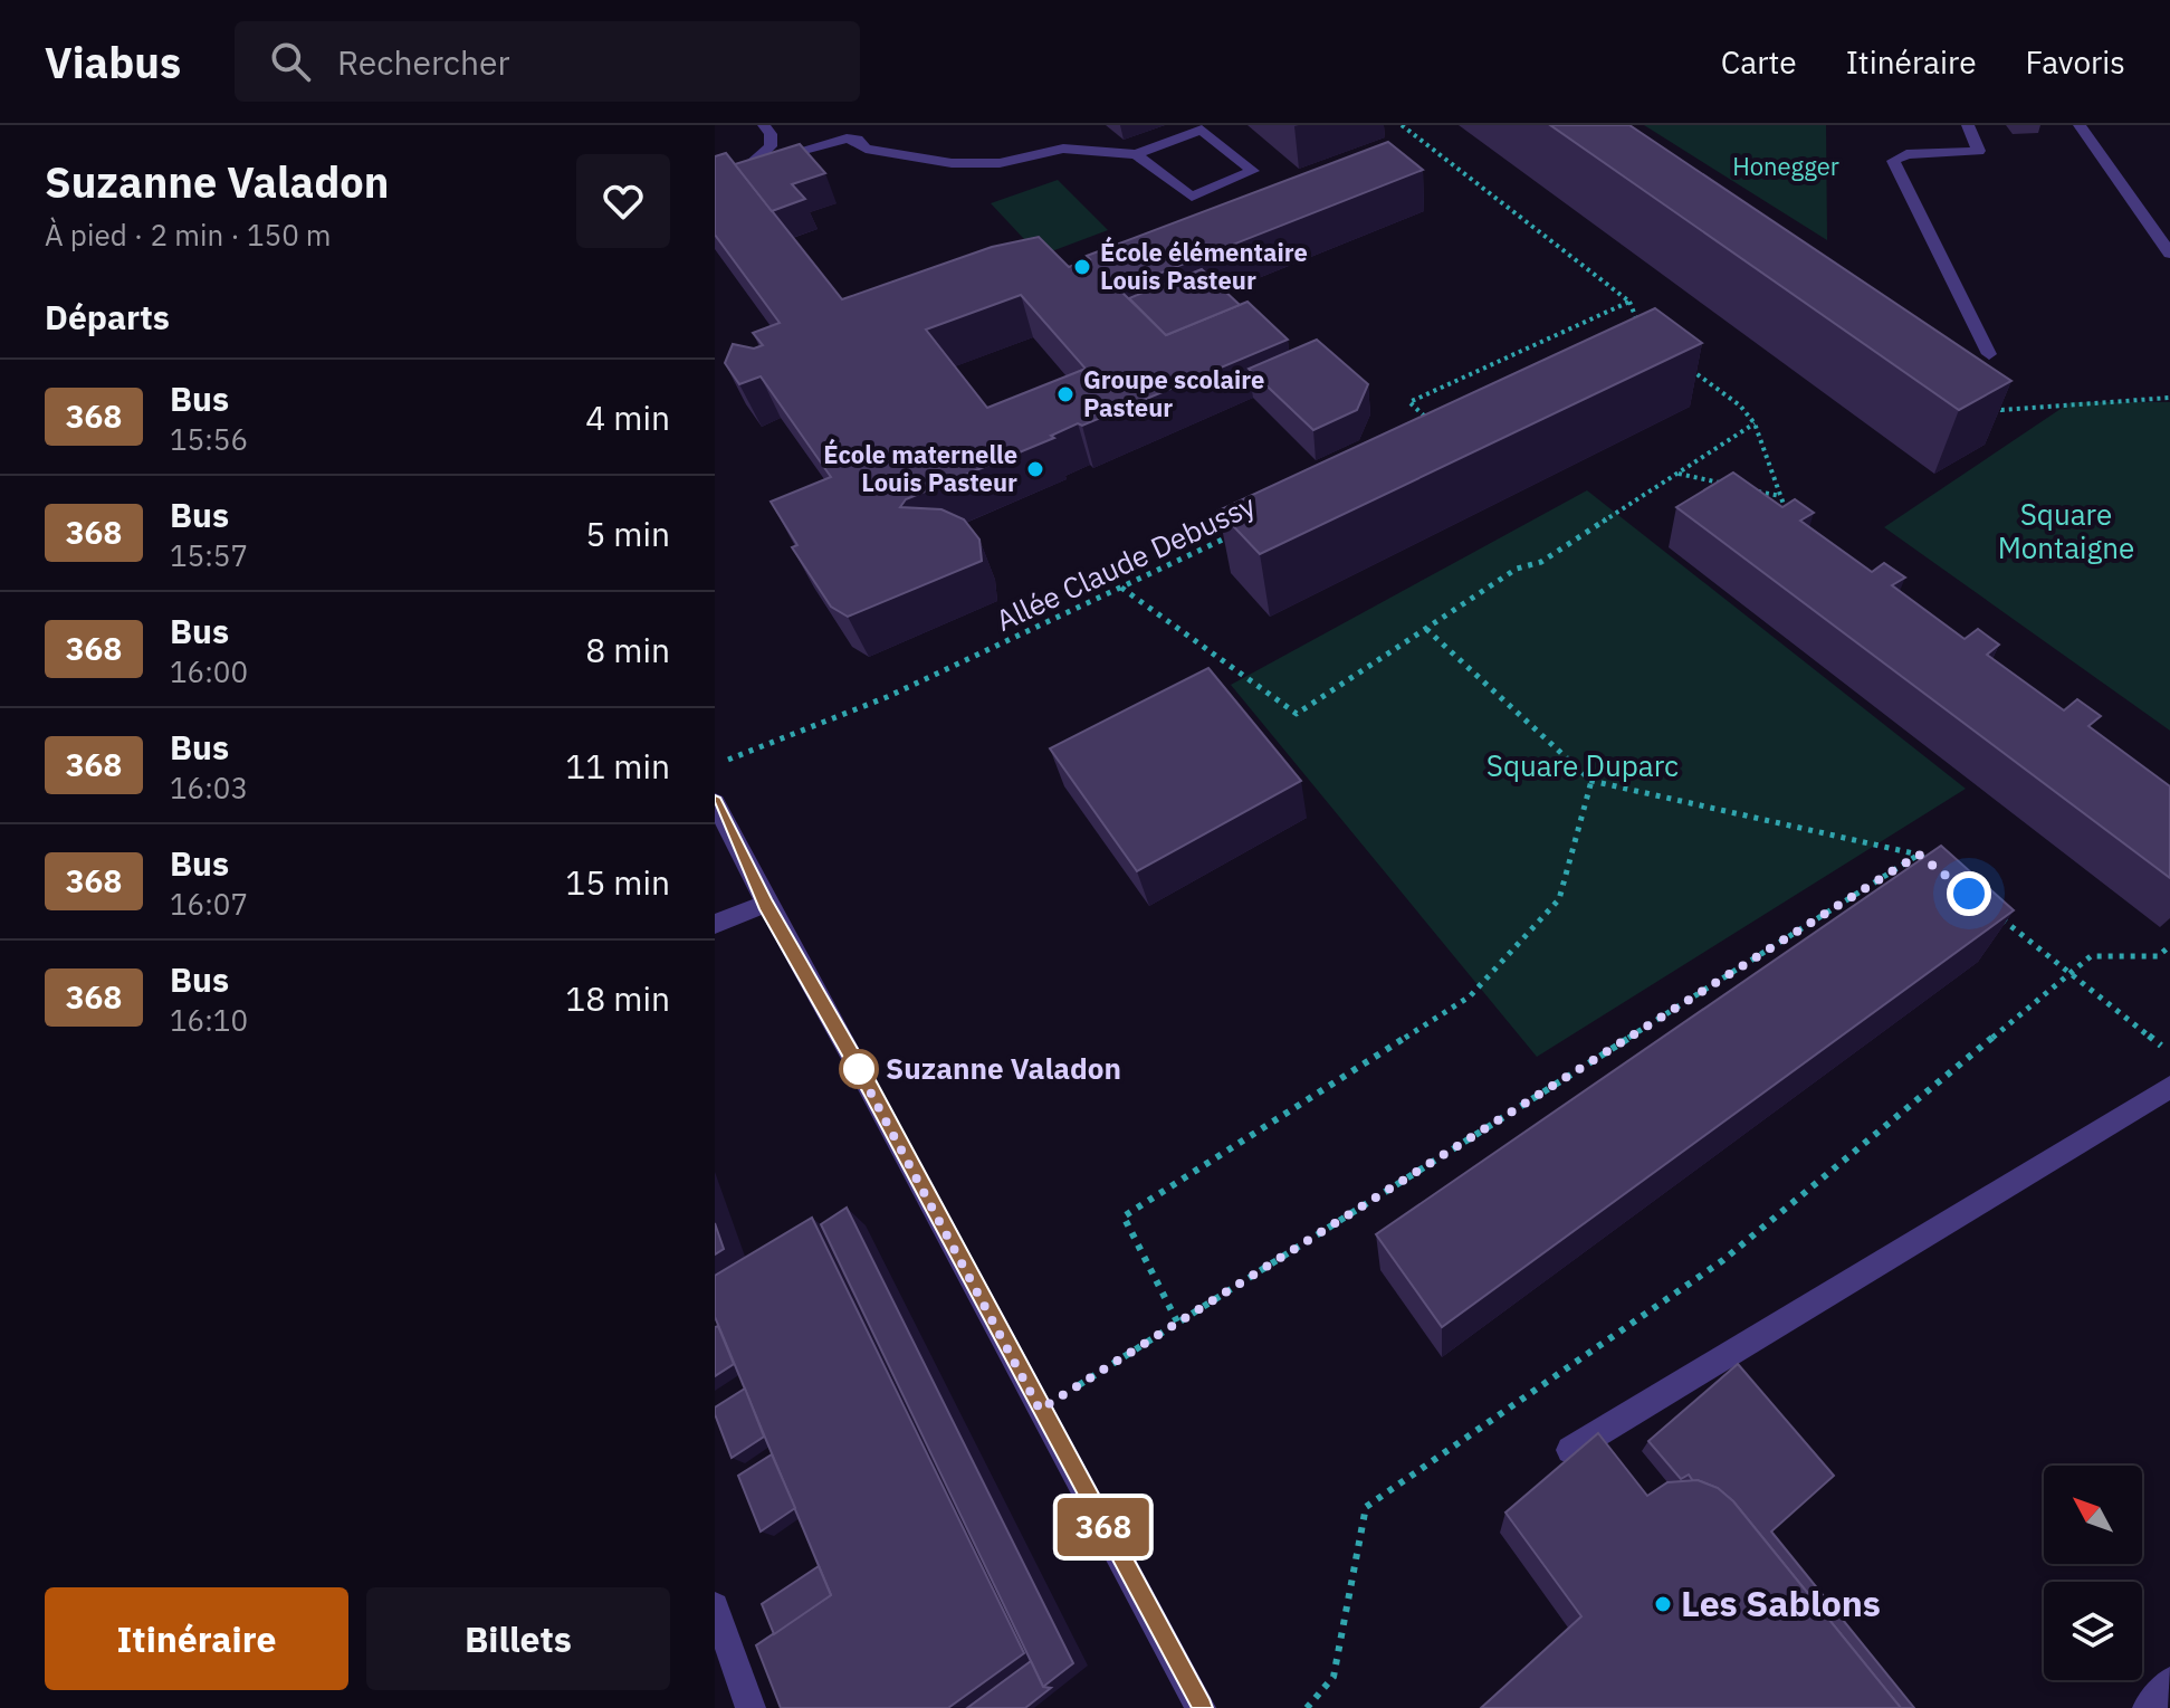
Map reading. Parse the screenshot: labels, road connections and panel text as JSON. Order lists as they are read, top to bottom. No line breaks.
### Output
{"streets":{"path":["Allée Claude Debussy"]},"parks":["Honegger","Square Montaigne","Square Duparc"],"places":["École élémentaire Louis Pasteur","Groupe scolaire Pasteur","École maternelle Louis Pasteur","Suzanne Valadon","Les Sablons"],"lines":["bus line 368"],"north":"top left","page":{"header":"Viabus","search":"Rechercher","nav":["Carte","Itinéraire","Favoris"],"heading":[["Suzanne Valadon","À pied · 2 min · 150 m"],"Départs"],"on_map":"368","list":[{"mark":"368","name":"Bus","note":"15:56","value":"4 min"},{"mark":"368","name":"Bus","note":"15:57","value":"5 min"},{"mark":"368","name":"Bus","note":"16:00","value":"8 min"},{"mark":"368","name":"Bus","note":"16:03","value":"11 min"},{"mark":"368","name":"Bus","note":"16:07","value":"15 min"},{"mark":"368","name":"Bus","note":"16:10","value":"18 min"}],"buttons":["Itinéraire","Billets"]}}
